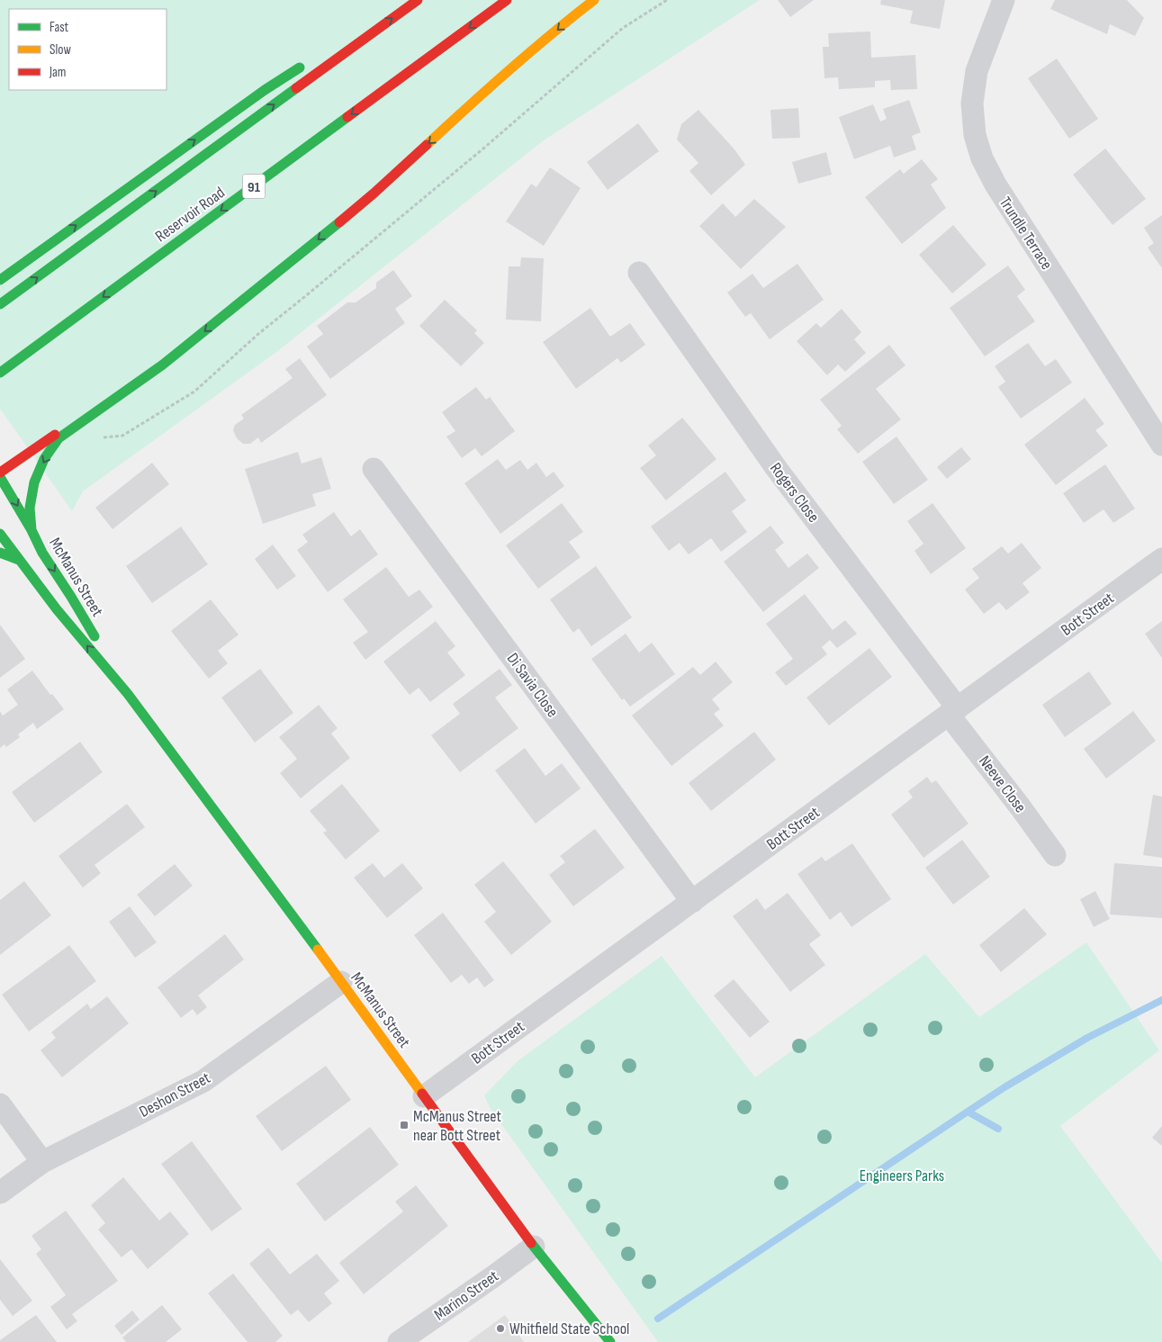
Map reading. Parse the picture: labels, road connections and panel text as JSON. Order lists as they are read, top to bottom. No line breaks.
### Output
{"streets":{"main road":["91","Reservoir Road","McManus Street"],"street":["Trundle Terrace","Rogers Close","Bott Street","Di Savia Close","Neeve Close","Deshon Street","Marino Street"]},"crossings":[["Rogers Close","Bott Street"],["Rogers Close","Neeve Close"],["McManus Street","Bott Street"],["McManus Street","Deshon Street"],["McManus Street","Marino Street"],["Bott Street","Di Savia Close"],["Bott Street","Neeve Close"]],"parks":["Engineers Parks"],"places":{"transit":["McManus Street near Bott Street"],"other":["Whitfield State School"]},"legend":["Fast","Slow","Jam"]}
